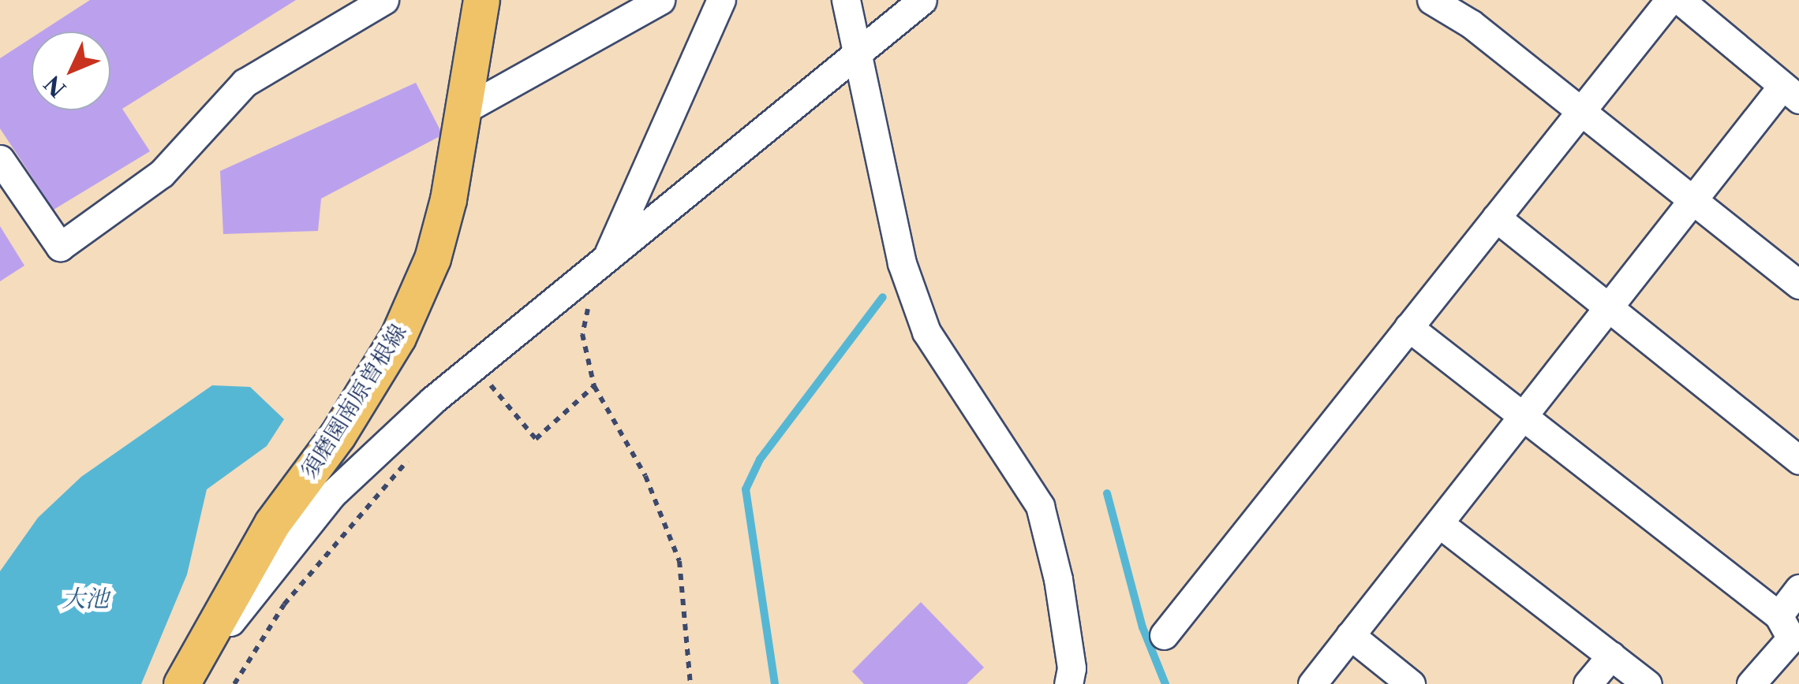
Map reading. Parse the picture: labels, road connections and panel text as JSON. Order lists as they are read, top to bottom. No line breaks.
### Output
{"streets":{"main road":["須磨園南原曽根線"]},"water":["大池"],"north":"bottom left"}
